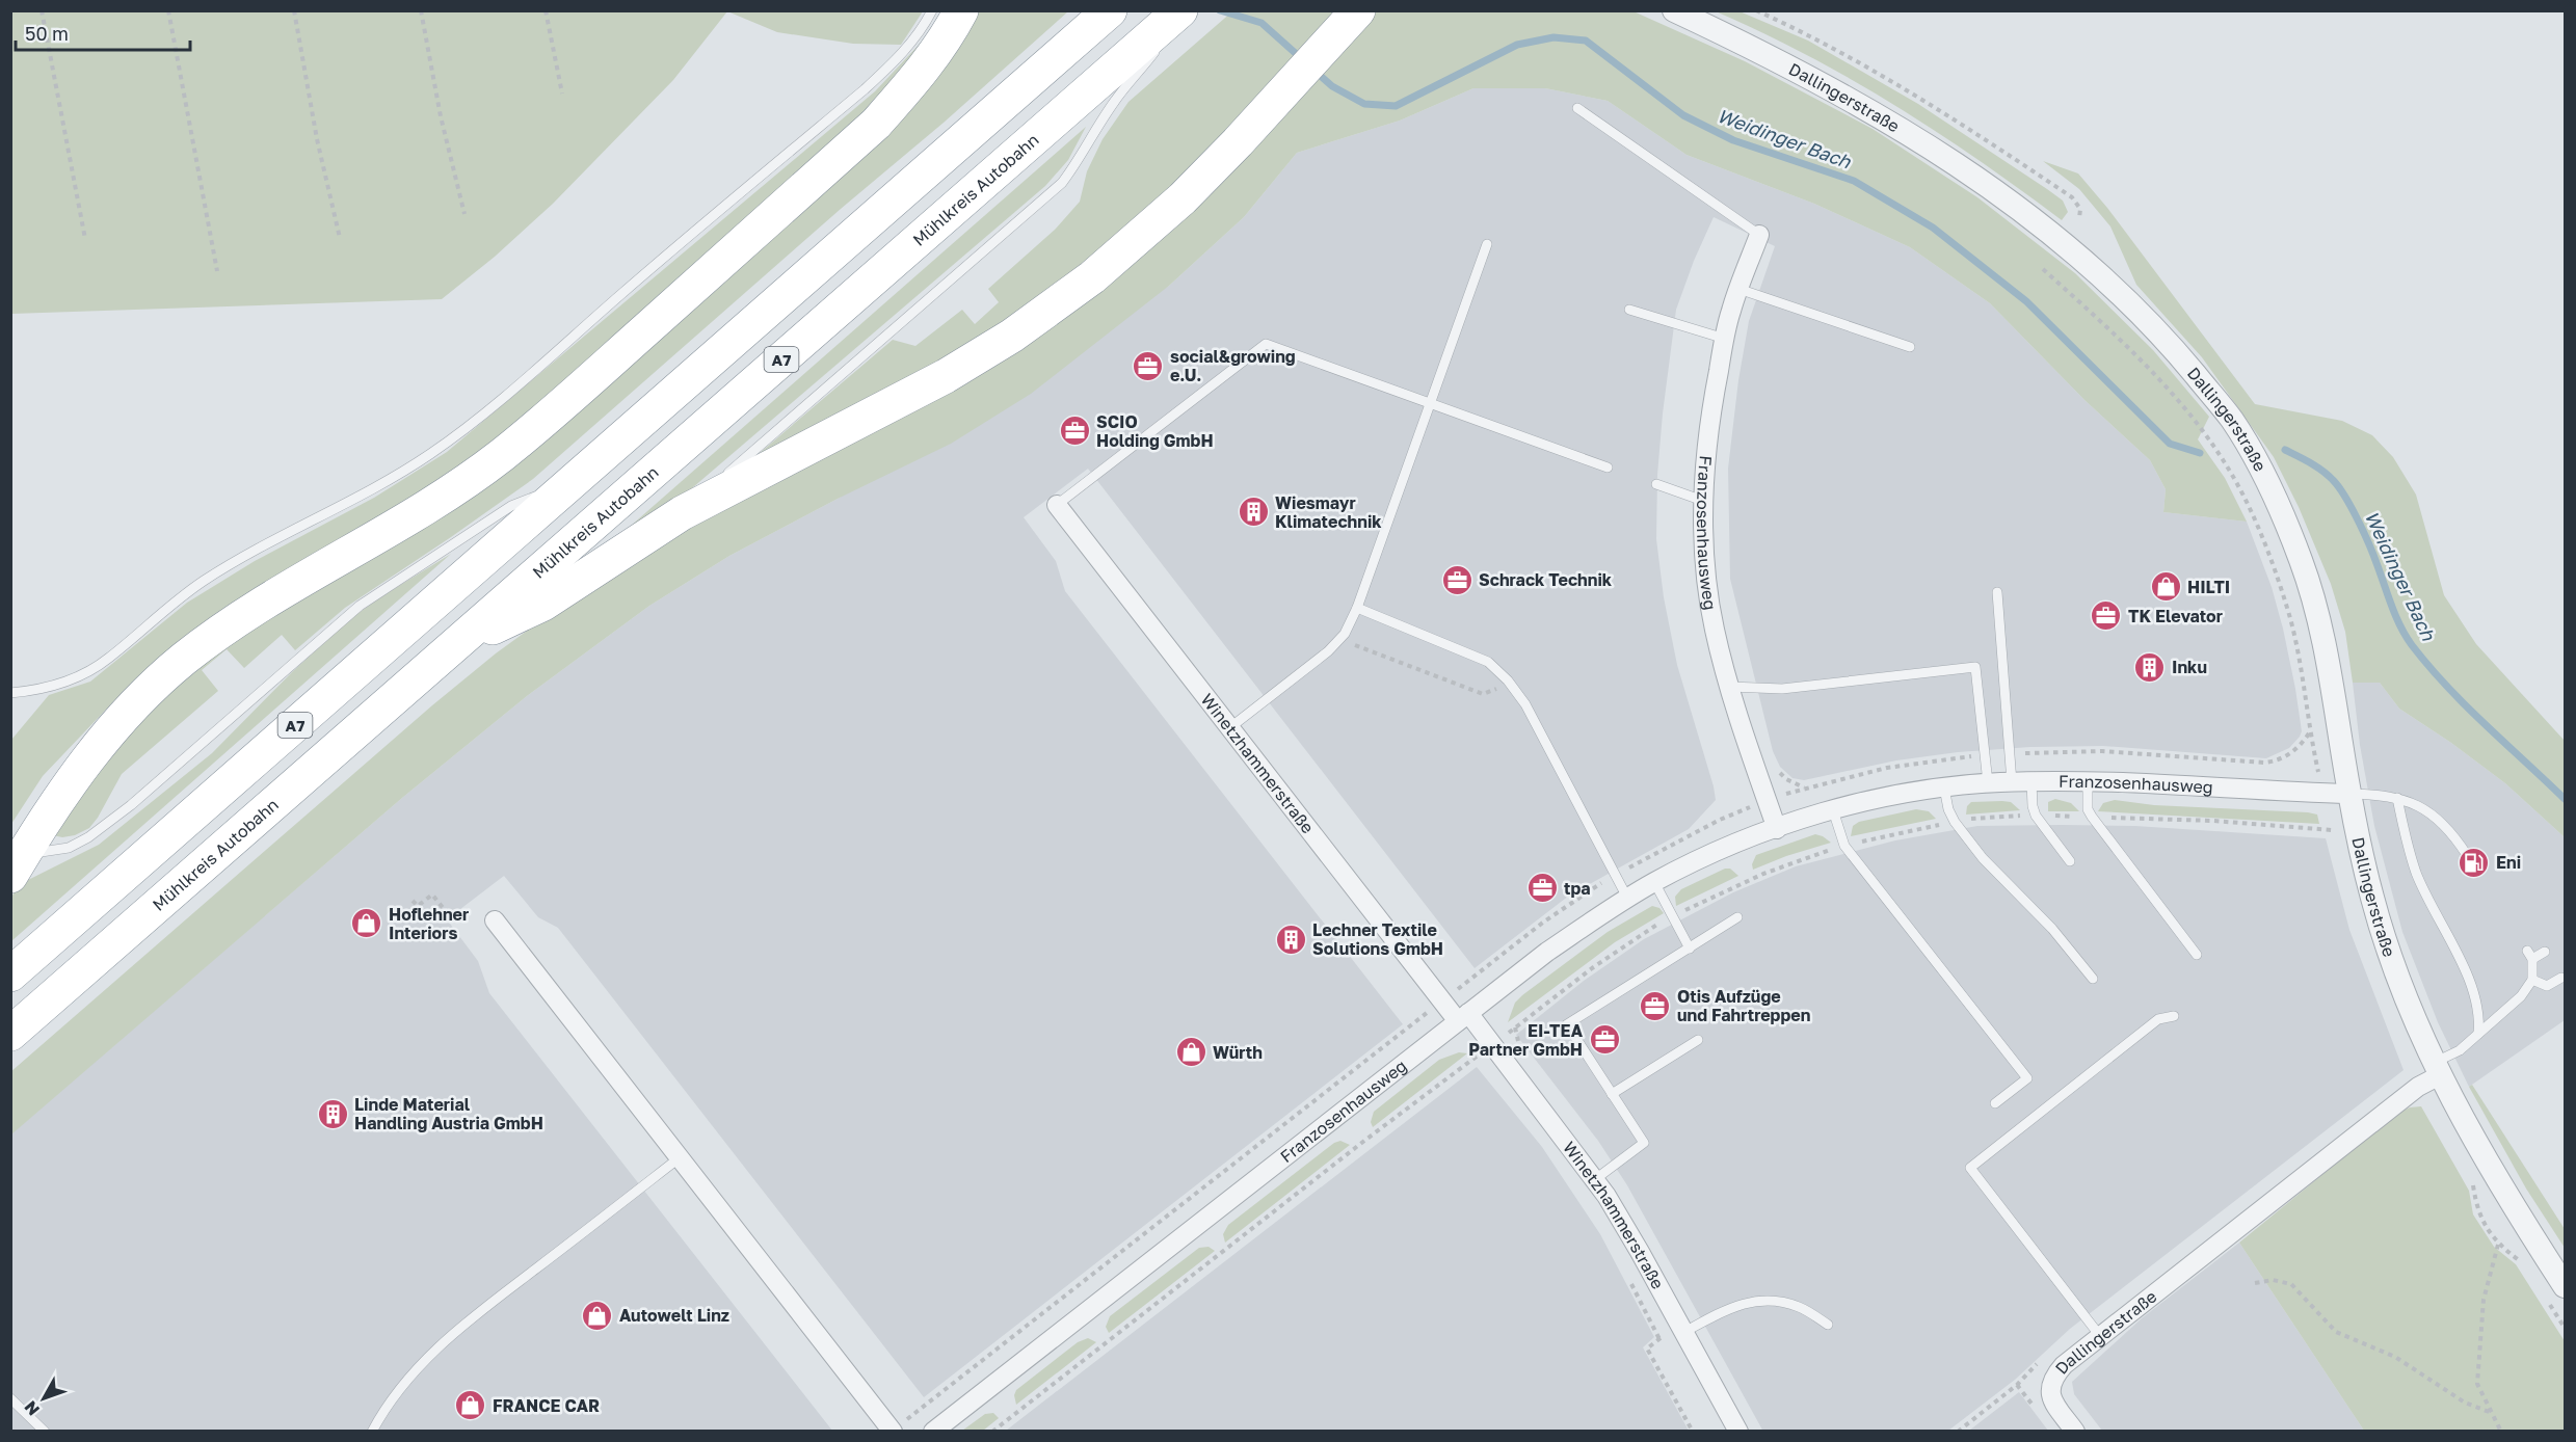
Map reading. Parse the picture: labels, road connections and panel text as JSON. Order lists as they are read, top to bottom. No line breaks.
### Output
{"streets":{"highway":["Mühlkreis Autobahn","A7"],"street":["Dallingerstraße","Franzosenhausweg","Winetzhammerstraße"]},"crossings":[["Dallingerstraße","Franzosenhausweg"],["Franzosenhausweg","Winetzhammerstraße"]],"water":["Weidinger Bach"],"places":{"office":["social&growing e.U.","SCIO Holding GmbH","Schrack Technik","TK Elevator","tpa","Otis Aufzüge und Fahrtreppen","EI-TEA Partner GmbH"],"building":["Wiesmayr Klimatechnik","Inku","Lechner Textile Solutions GmbH","Linde Material Handling Austria GmbH"],"shop":["HILTI","Hoflehner Interiors","Würth","Autowelt Linz","FRANCE CAR"],"fuel station":["Eni"]},"scale_bar":"50 m","north":"bottom left"}
